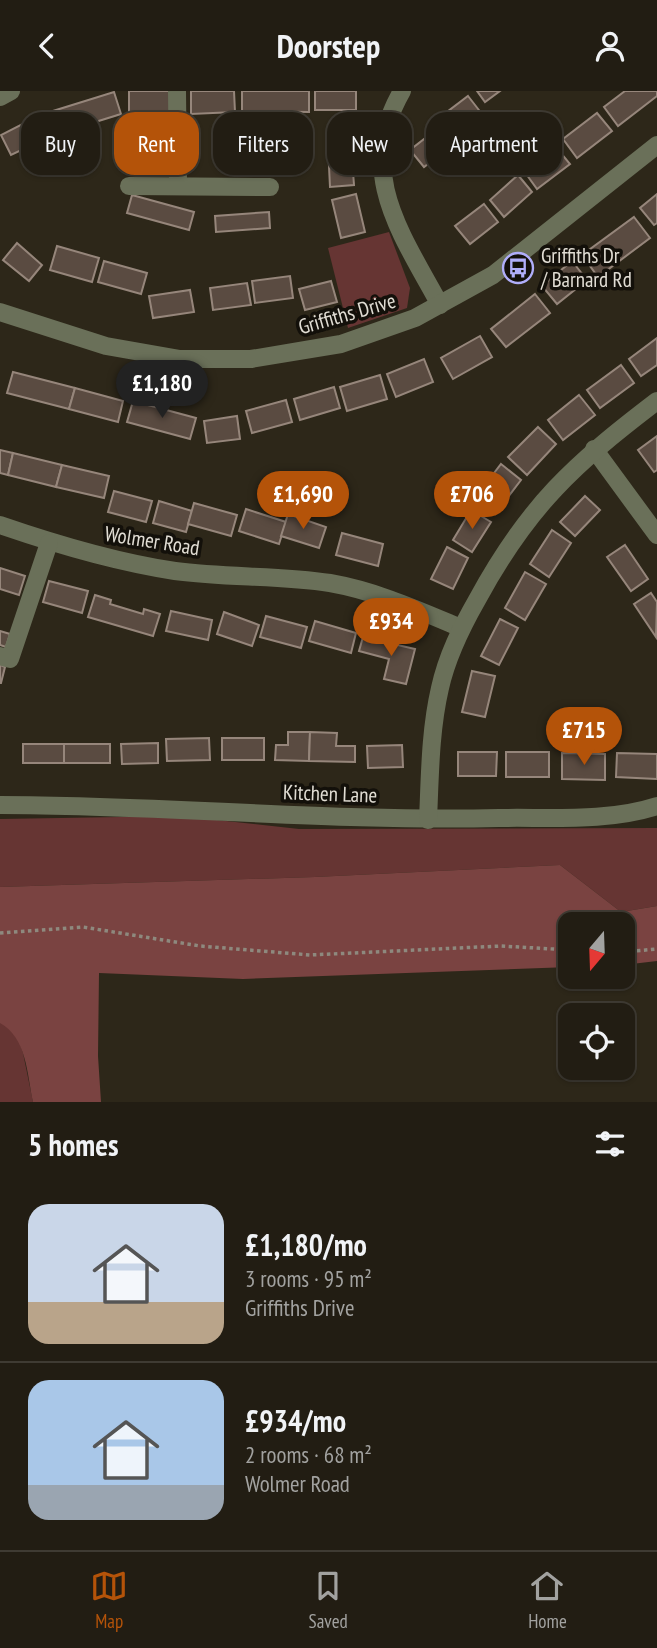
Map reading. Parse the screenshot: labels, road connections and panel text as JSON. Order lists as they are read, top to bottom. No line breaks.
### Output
{"streets":{"street":["Griffiths Drive","Wolmer Road","Kitchen Lane"]},"places":{"bus stop":["Griffiths Dr / Barnard Rd"]},"north":"bottom","page":{"header":"Doorstep","chip":["Buy","Rent","Filters","New","Apartment"],"price":["£1,180","£1,690","£706","£934","£715"],"heading":"5 homes","list":[{"name":"£1,180/mo","note":"3 rooms · 95 m² · Griffiths Drive"},{"name":"£934/mo","note":"2 rooms · 68 m² · Wolmer Road"}],"tabs":["Map","Saved","Home"]}}
